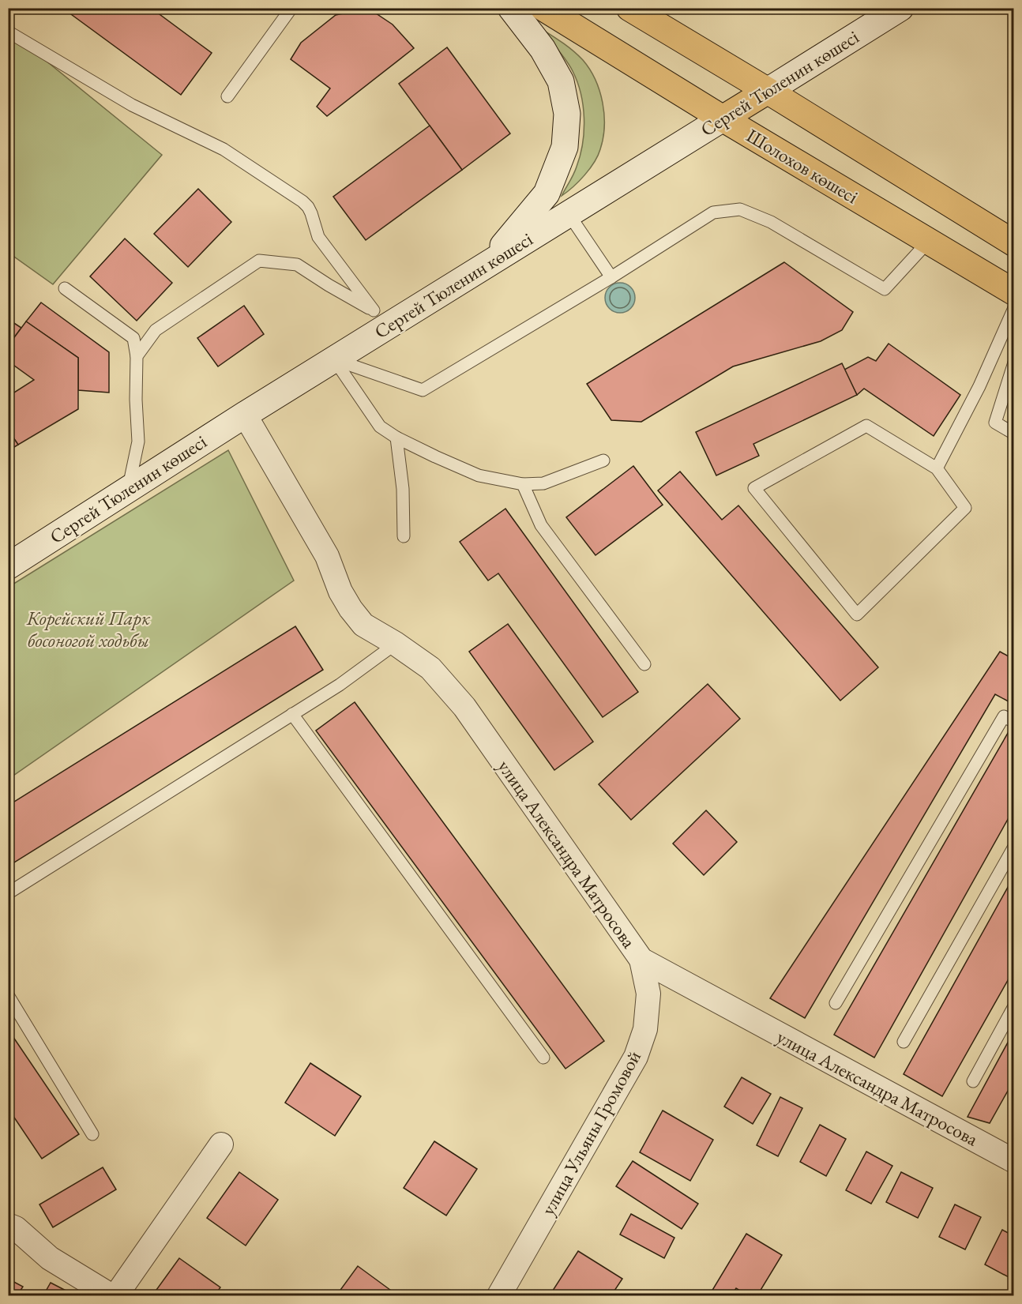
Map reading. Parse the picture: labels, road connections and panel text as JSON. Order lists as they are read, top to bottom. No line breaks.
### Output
{"streets":{"highway":["Сергей Тюленин көшесі","Шолохов көшесі"],"street":["улица Александра Матросова","улица Ульяны Громовой"]},"crossings":[["Сергей Тюленин көшесі","Шолохов көшесі"],["Сергей Тюленин көшесі","улица Александра Матросова"],["улица Александра Матросова","улица Ульяны Громовой"]],"parks":["Корейский Парк босоногой ходьбы"]}
